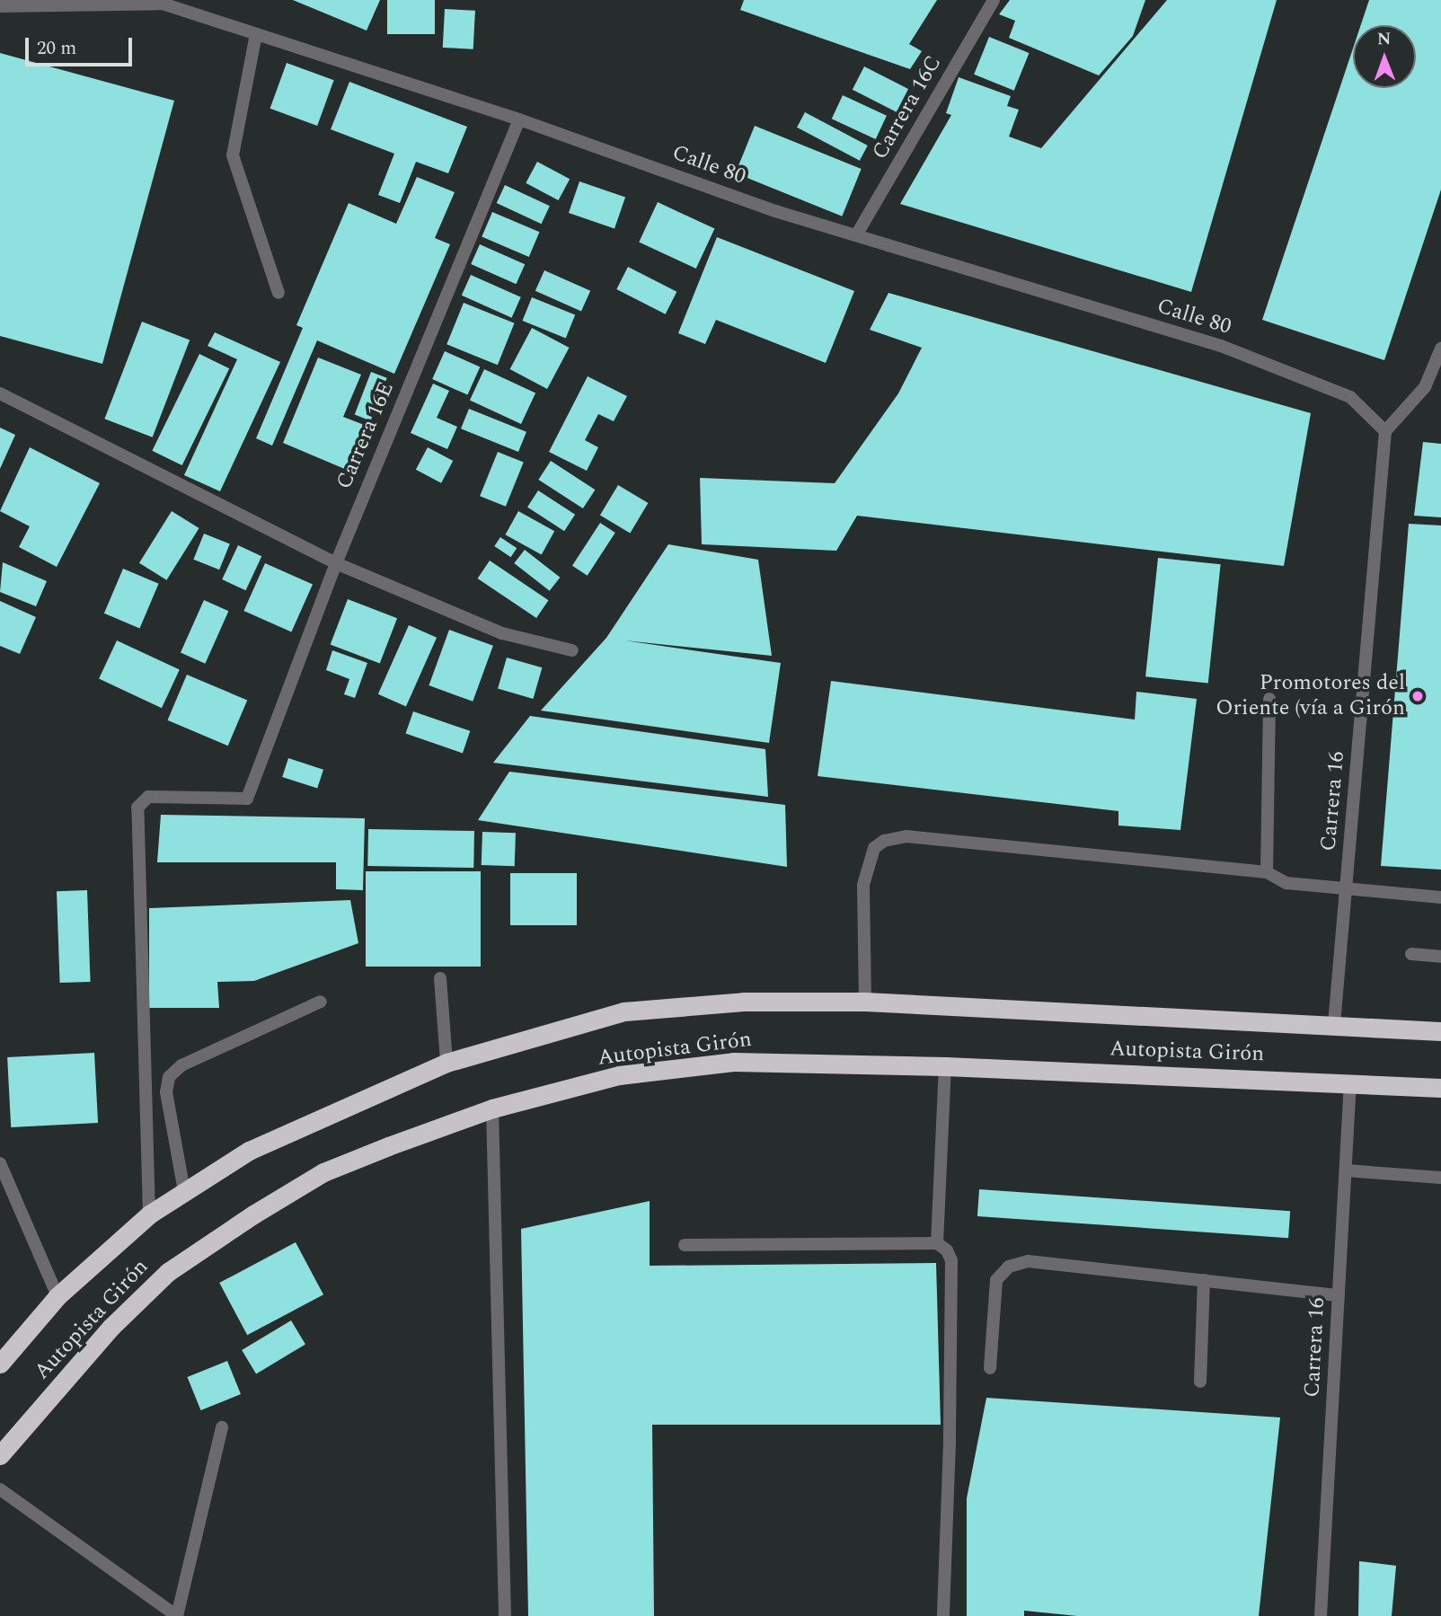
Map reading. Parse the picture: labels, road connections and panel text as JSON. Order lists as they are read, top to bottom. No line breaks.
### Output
{"streets":{"highway":["Autopista Girón"],"street":["Carrera 16C","Calle 80","Carrera 16E","Carrera 16"]},"crossings":[["Carrera 16C","Calle 80"],["Calle 80","Carrera 16E"],["Calle 80","Carrera 16"],["Carrera 16E","Autopista Girón"],["Carrera 16","Autopista Girón"]],"places":["Promotores del Oriente (vía a Girón"],"scale_bar":"20 m","north":"top"}
